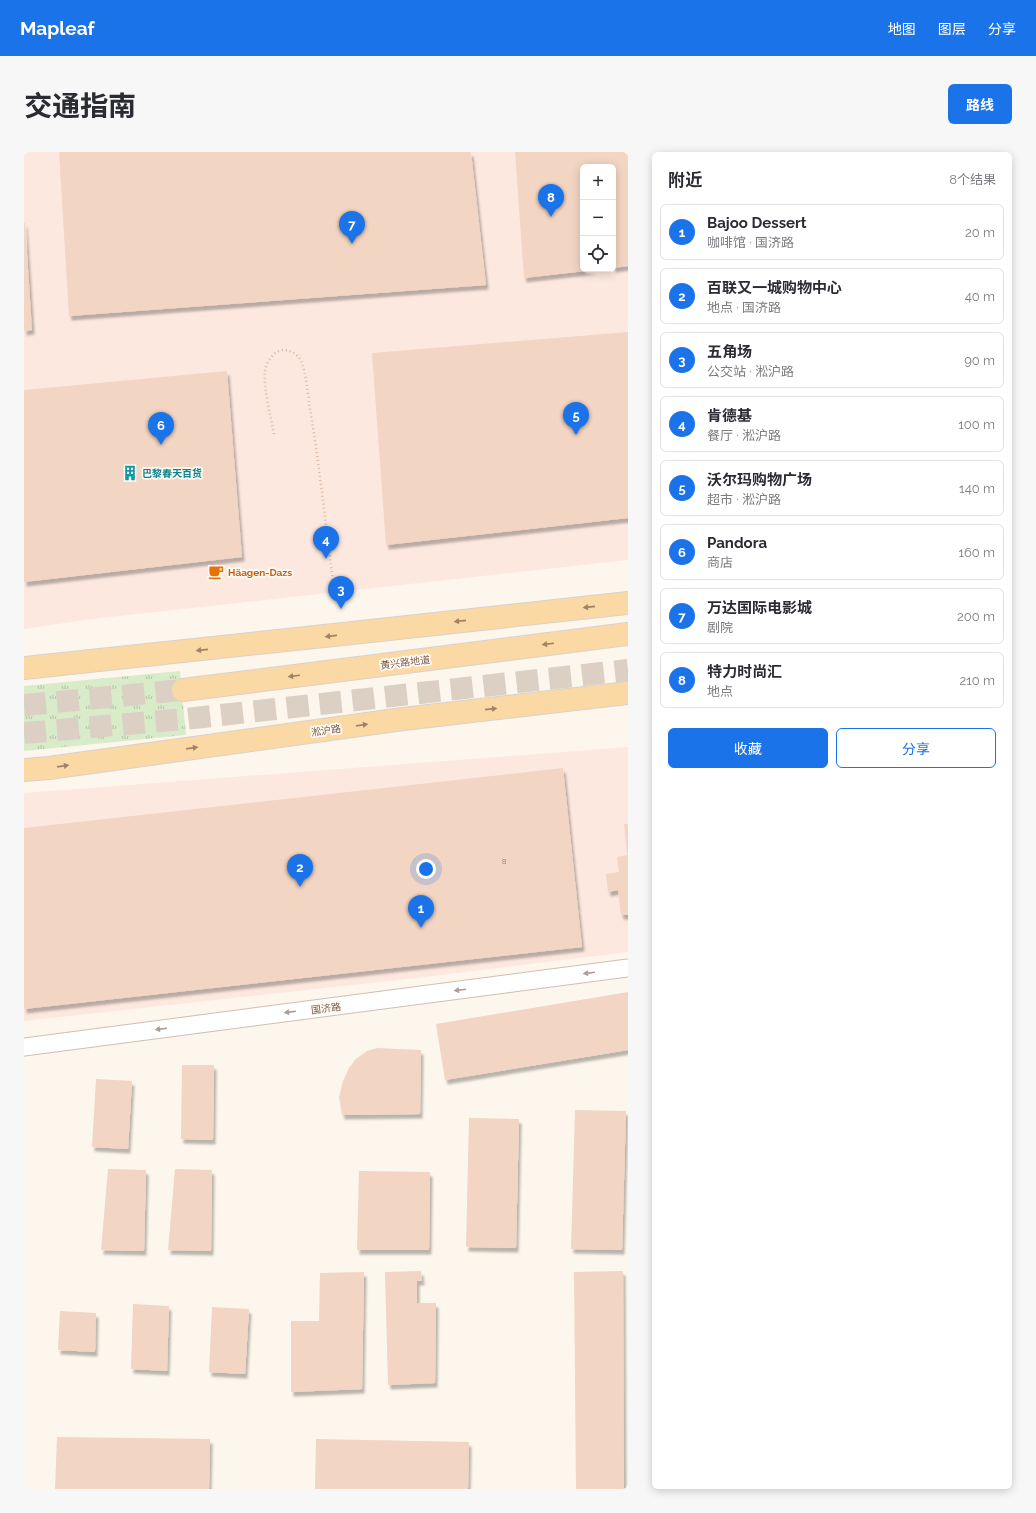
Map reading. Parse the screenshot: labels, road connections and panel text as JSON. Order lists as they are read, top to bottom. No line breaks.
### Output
{"streets":{"main road":["黄兴路地道","淞沪路"],"street":["国济路"]},"one_way":["国济路"],"places":{"building":["巴黎春天百货"],"cafe":["Häagen-Dazs"]},"house_numbers":["8"],"page":{"header":"Mapleaf","nav":["地图","图层","分享"],"title":"交通指南","buttons":["路线",["收藏","分享"]],"heading":["附近","8个结果"],"map_buttons":["+","−"],"pins":["8","7","5","6","4","3","2","1"],"list":[{"mark":"1","name":"Bajoo Dessert","note":"咖啡馆 · 国济路","value":"20 m"},{"mark":"2","name":"百联又一城购物中心","note":"地点 · 国济路","value":"40 m"},{"mark":"3","name":"五角场","note":"公交站 · 淞沪路","value":"90 m"},{"mark":"4","name":"肯德基","note":"餐厅 · 淞沪路","value":"100 m"},{"mark":"5","name":"沃尔玛购物广场","note":"超市 · 淞沪路","value":"140 m"},{"mark":"6","name":"Pandora","note":"商店","value":"160 m"},{"mark":"7","name":"万达国际电影城","note":"剧院","value":"200 m"},{"mark":"8","name":"特力时尚汇","note":"地点","value":"210 m"}]}}
